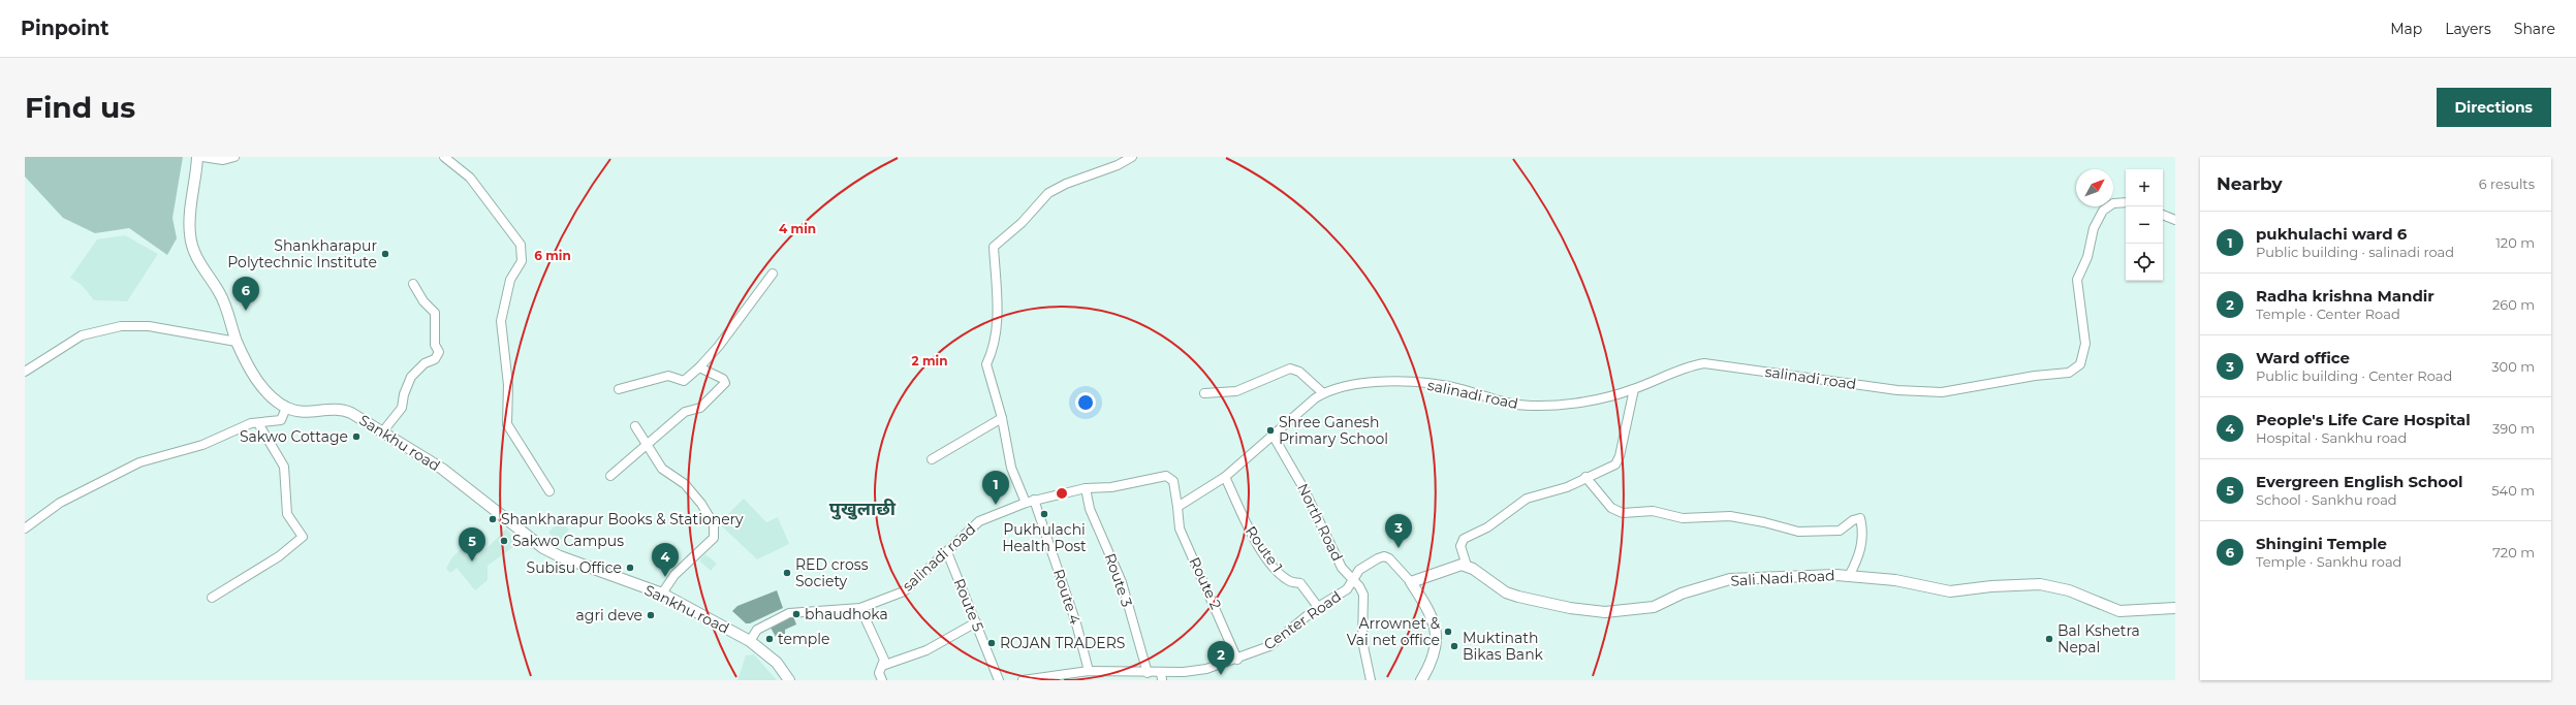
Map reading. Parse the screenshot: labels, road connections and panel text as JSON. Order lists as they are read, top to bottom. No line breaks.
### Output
{"streets":{"main road":["Sankhu road","Sali Nadi Road"],"street":["salinadi road","North Road","Route 1","Route 3","Route 2","Route 4","Route 5","Center Road"]},"crossings":[["salinadi road","Sankhu road"],["salinadi road","North Road"],["salinadi road","Route 1"],["salinadi road","Route 3"],["salinadi road","Route 2"],["salinadi road","Route 4"],["salinadi road","Route 5"],["North Road","Center Road"],["Route 1","Center Road"],["Route 3","Center Road"],["Route 2","Center Road"],["Route 4","Center Road"]],"districts":["पुखुलाछी"],"places":["Shankharapur Polytechnic Institute","Shree Ganesh Primary School","Sakwo Cottage","Pukhulachi Health Post","Shankharapur Books & Stationery","Sakwo Campus","Subisu Office","RED cross Society","bhaudhoka","agri deve","Arrownet & Vai net office","temple","Bal Kshetra Nepal","ROJAN TRADERS","Muktinath Bikas Bank"],"north":"top right","page":{"header":"Pinpoint","nav":["Map","Layers","Share"],"buttons":"Directions","title":"Find us","heading":["Nearby","6 results"],"map_buttons":["+","−"],"list":[{"mark":"1","name":"pukhulachi ward 6","note":"Public building · salinadi road","value":"120 m"},{"mark":"2","name":"Radha krishna Mandir","note":"Temple · Center Road","value":"260 m"},{"mark":"3","name":"Ward office","note":"Public building · Center Road","value":"300 m"},{"mark":"4","name":"People's Life Care Hospital","note":"Hospital · Sankhu road","value":"390 m"},{"mark":"5","name":"Evergreen English School","note":"School · Sankhu road","value":"540 m"},{"mark":"6","name":"Shingini Temple","note":"Temple · Sankhu road","value":"720 m"}],"pins":["6","1","3","5","4","2"]},"rings":["4 min","6 min","2 min"]}
